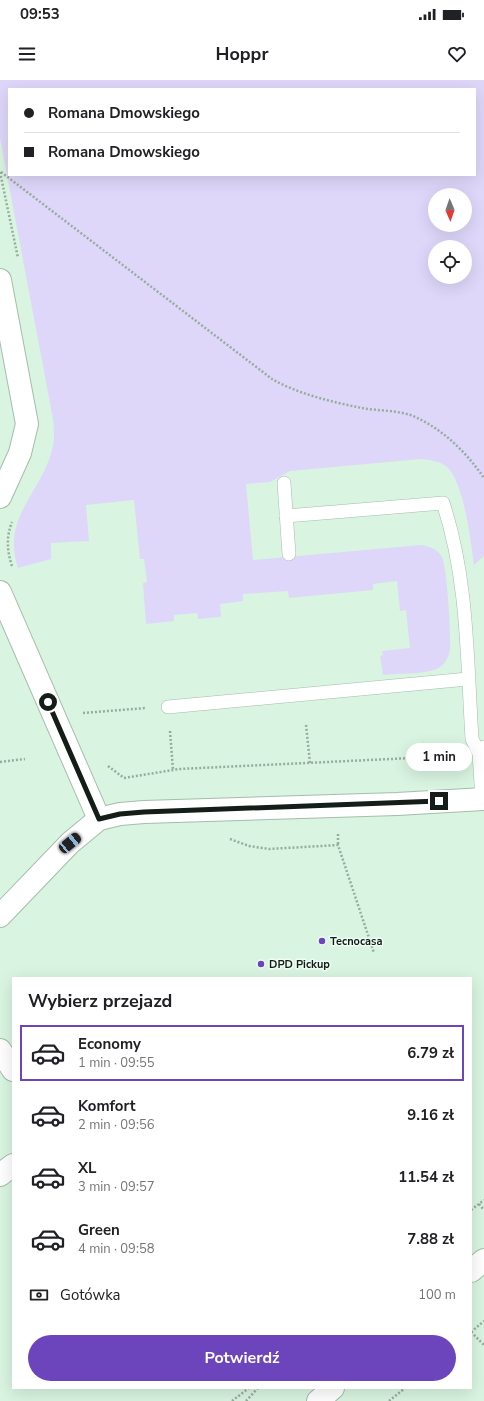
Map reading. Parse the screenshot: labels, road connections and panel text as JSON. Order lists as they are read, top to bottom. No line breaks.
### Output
{"places":["Tecnocasa","DPD Pickup"],"north":"bottom","page":{"status":"09:53","header":"Hoppr","banner":["Romana Dmowskiego","Romana Dmowskiego"],"bubble":"1 min","heading":"Wybierz przejazd","list":[{"name":"Economy","note":"1 min · 09:55","value":"6.79 zł"},{"name":"Komfort","note":"2 min · 09:56","value":"9.16 zł"},{"name":"XL","note":"3 min · 09:57","value":"11.54 zł"},{"name":"Green","note":"4 min · 09:58","value":"7.88 zł"}],"pay":["Gotówka","100 m"],"buttons":"Potwierdź"}}
